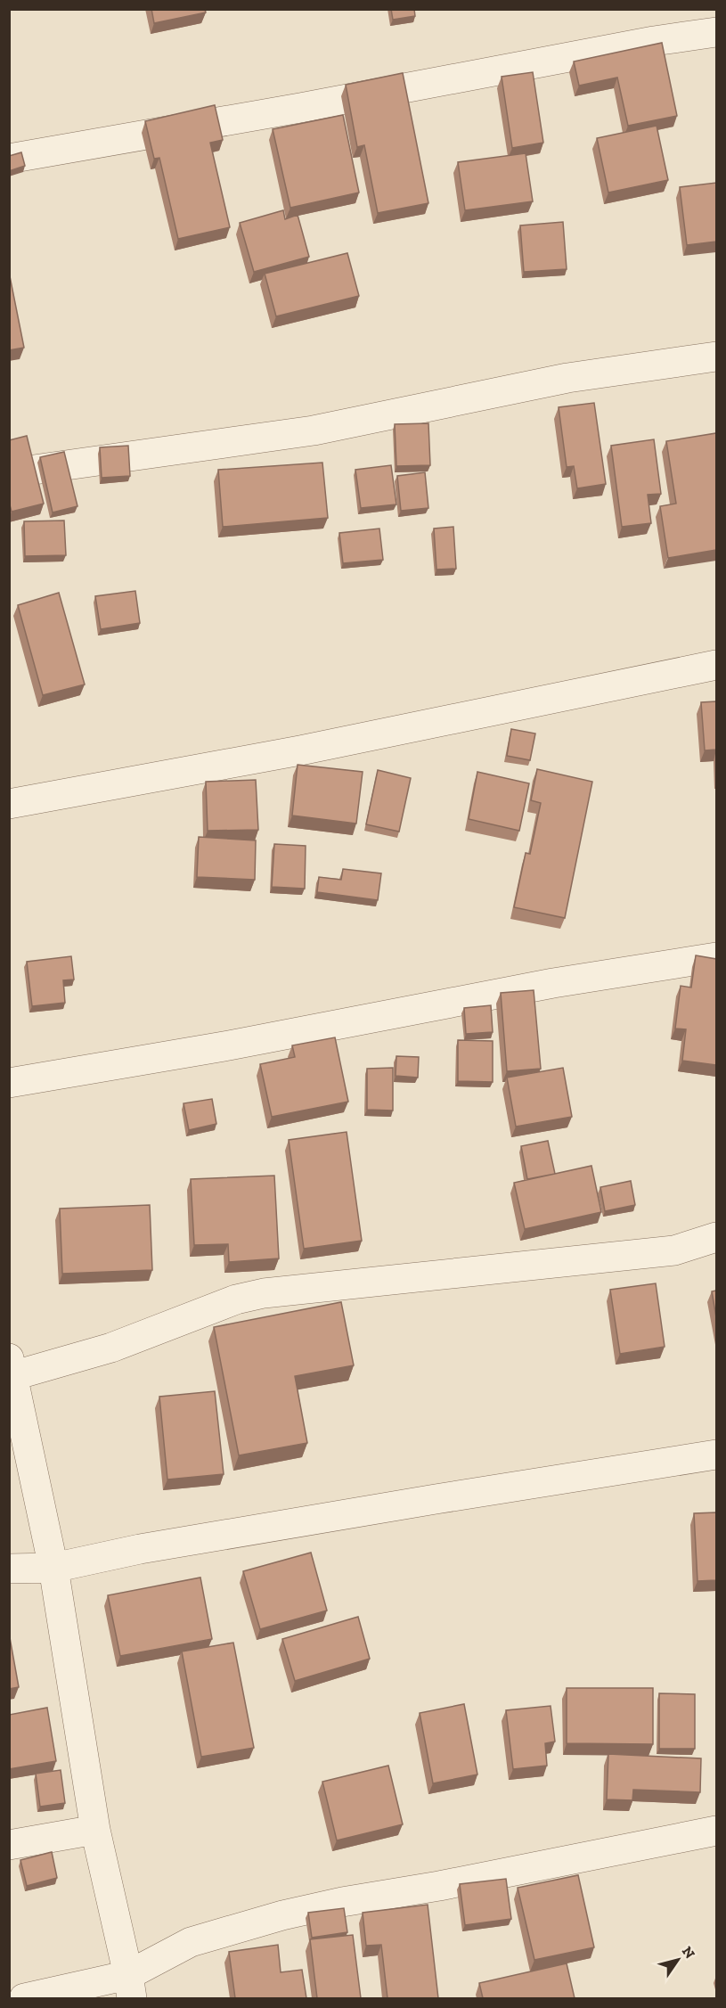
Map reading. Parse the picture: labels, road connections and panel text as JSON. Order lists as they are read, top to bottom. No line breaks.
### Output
{"north":"top right"}
